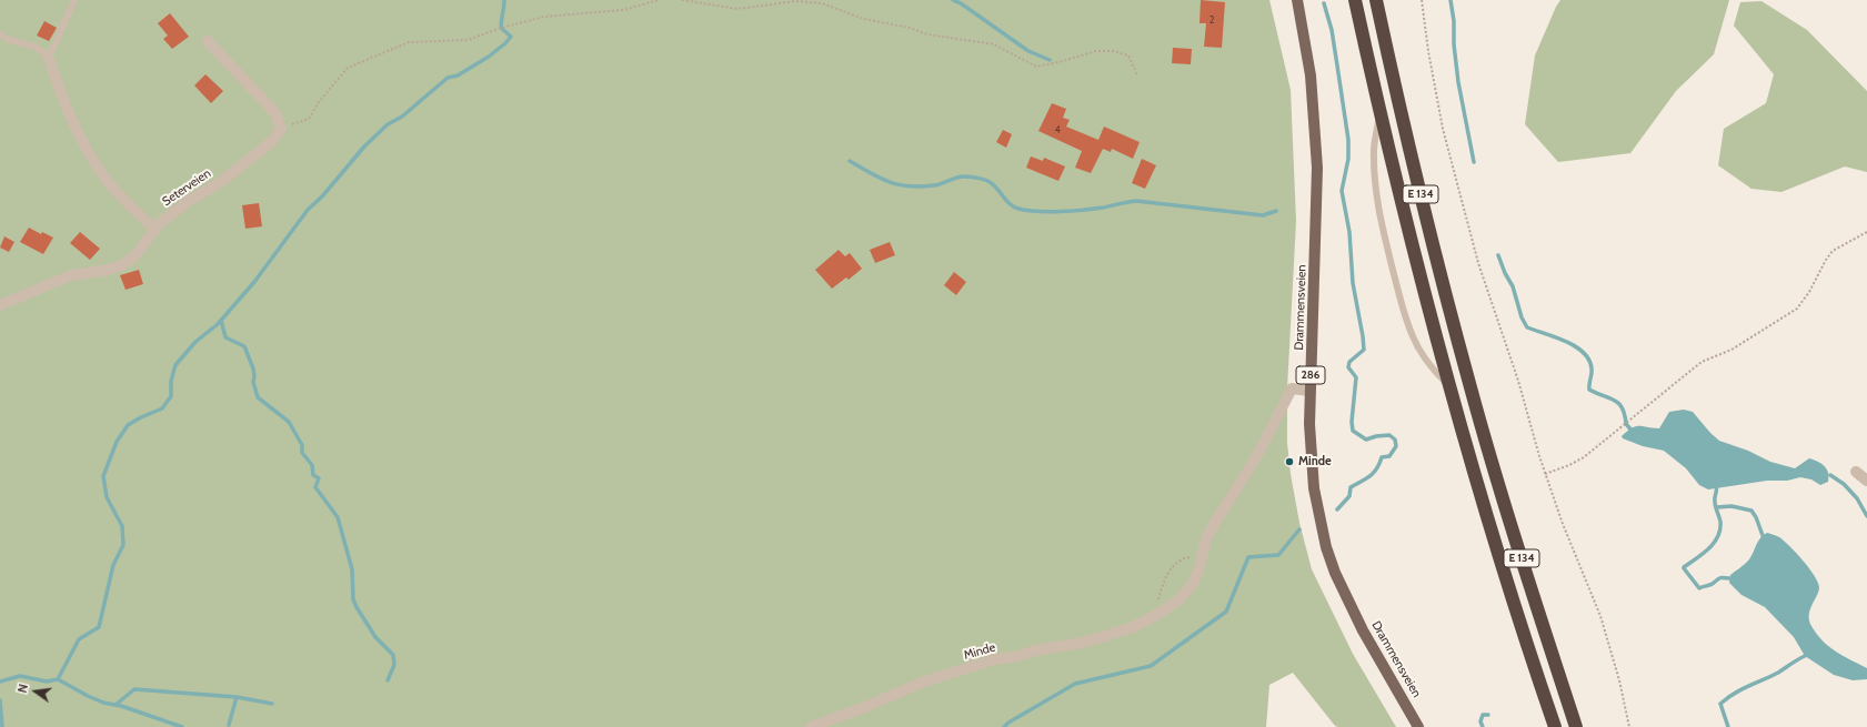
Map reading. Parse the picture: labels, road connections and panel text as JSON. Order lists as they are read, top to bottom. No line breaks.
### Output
{"streets":{"highway":["E 134"],"main road":["Drammensveien","286"],"street":["Seterveien","Minde"]},"crossings":[["Drammensveien","Minde"]],"places":["Minde"],"house_numbers":["2","4"],"north":"left"}
